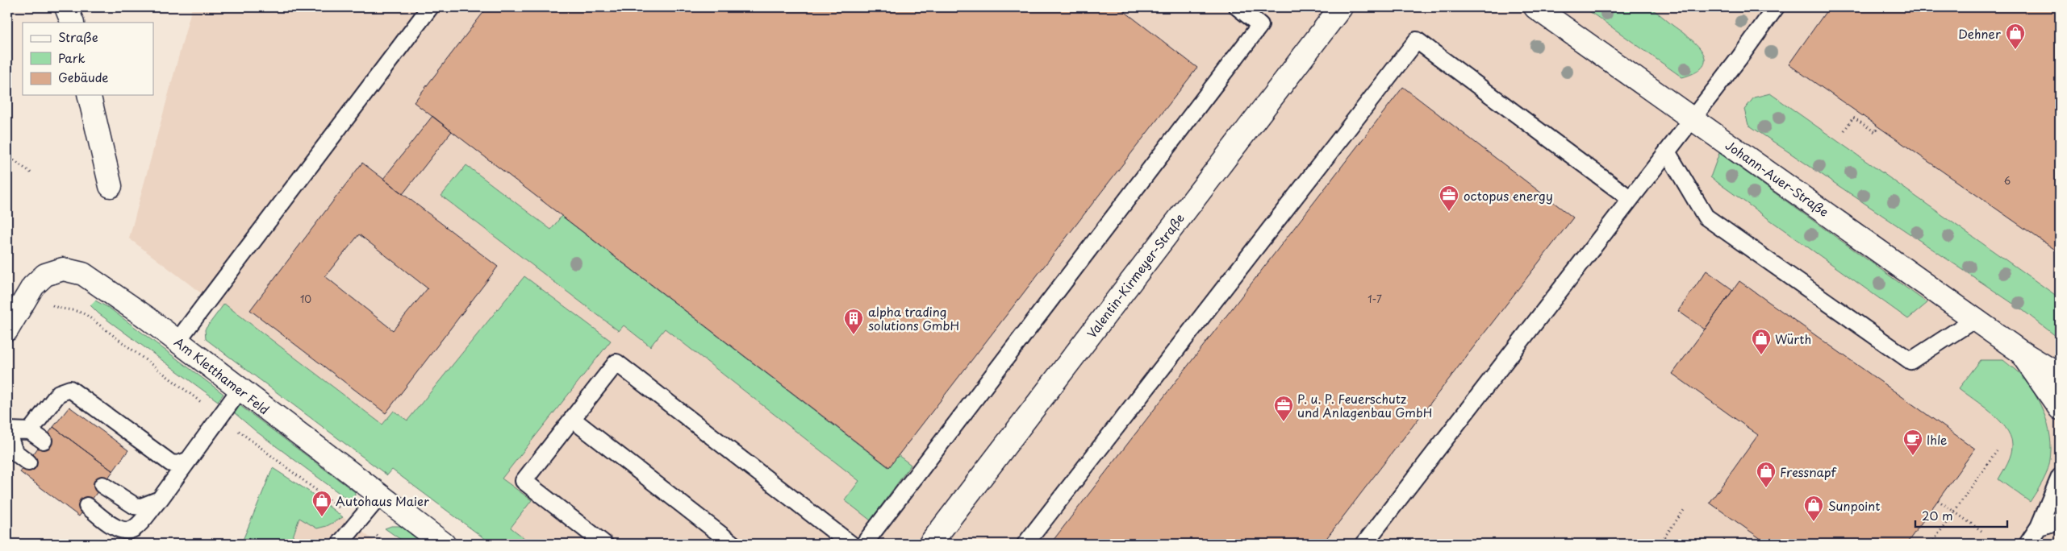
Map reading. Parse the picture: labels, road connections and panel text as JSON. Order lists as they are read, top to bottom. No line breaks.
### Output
{"streets":{"street":["Johann-Auer-Straße","Valentin-Kirmeyer-Straße","Am Kletthamer Feld"]},"places":{"shop":["Dehner","Würth","Fressnapf","Autohaus Maier","Sunpoint"],"office":["octopus energy","P. u. P. Feuerschutz und Anlagenbau GmbH"],"building":["alpha trading solutions GmbH"],"cafe":["Ihle"]},"house_numbers":["6","10","1-7"],"legend":["Straße","Park","Gebäude"],"scale_bar":"20 m"}
